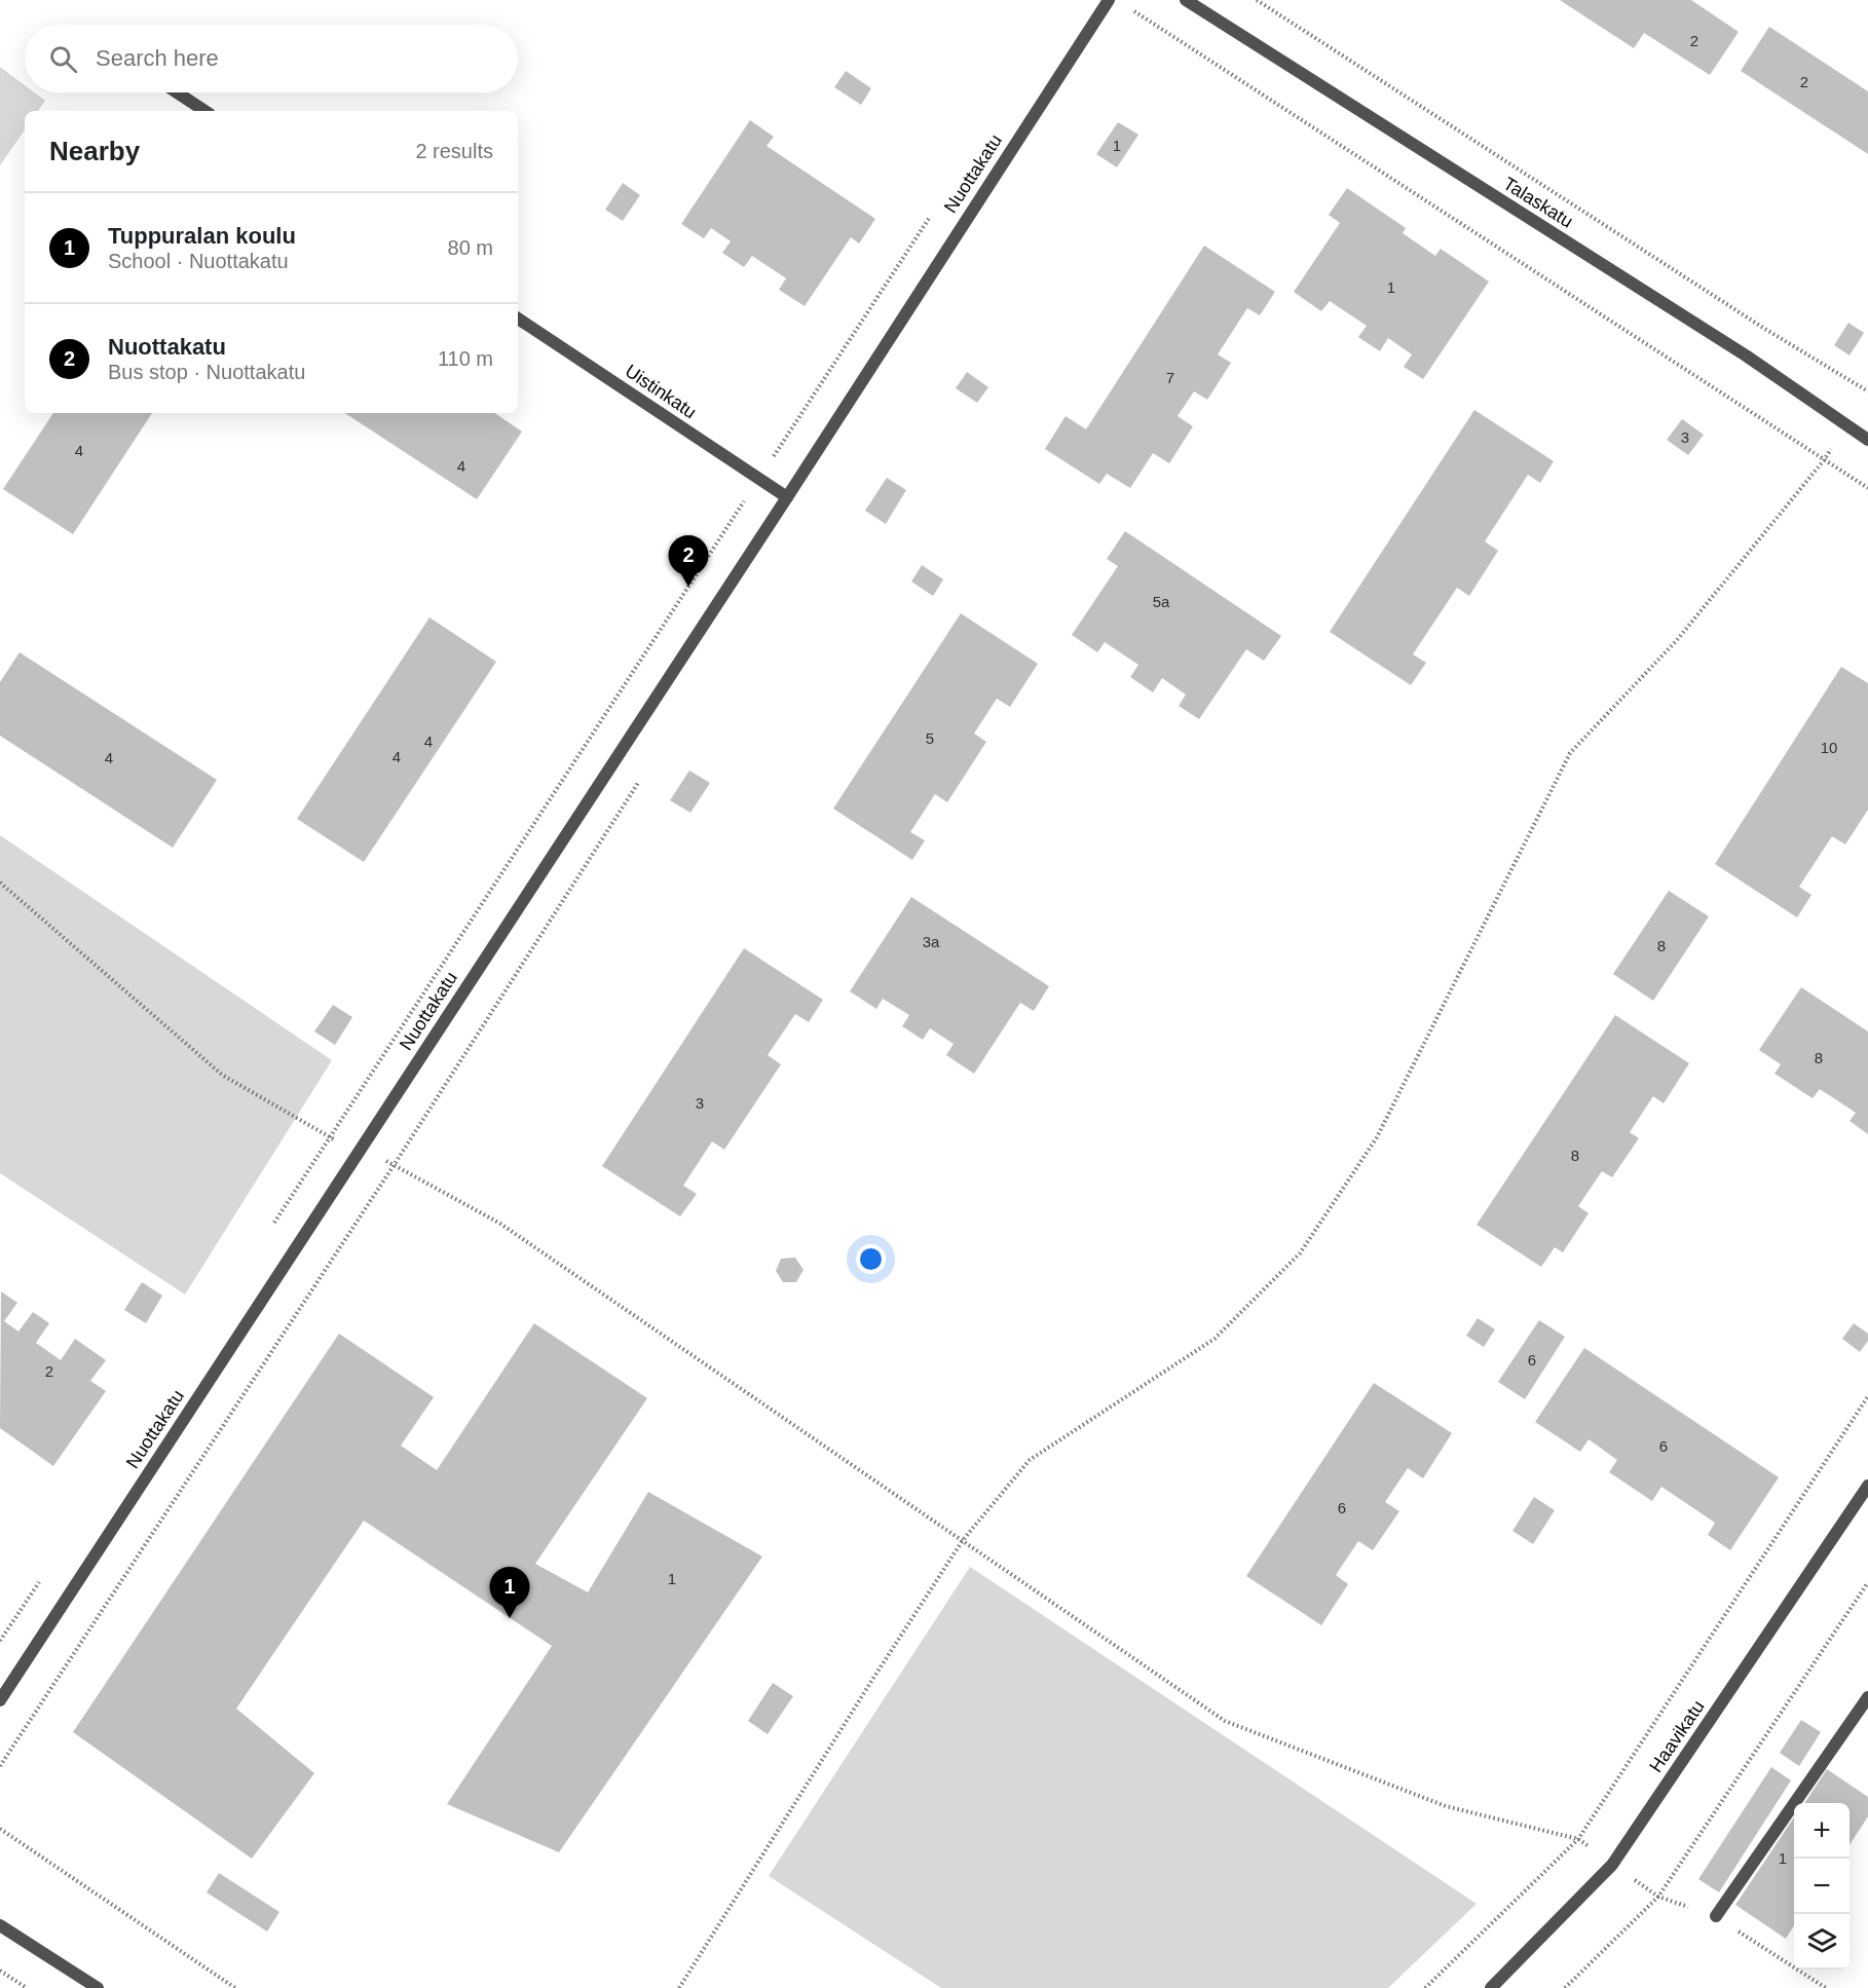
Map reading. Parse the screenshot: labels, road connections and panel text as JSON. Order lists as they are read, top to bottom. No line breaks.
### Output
{"streets":{"street":["Nuottakatu","Talaskatu","Uistinkatu","Haavikatu"]},"crossings":[["Nuottakatu","Uistinkatu"]],"house_numbers":["2","2","1","1","7","3","4","4","5a","5","4","10","4","4","3a","8","8","3","8","6","2","6","6","1","1"],"page":{"search":"Search here","heading":["Nearby","2 results"],"list":[{"mark":"1","name":"Tuppuralan koulu","note":"School · Nuottakatu","value":"80 m"},{"mark":"2","name":"Nuottakatu","note":"Bus stop · Nuottakatu","value":"110 m"}],"pins":["2","1"],"map_buttons":["+","−"]}}
